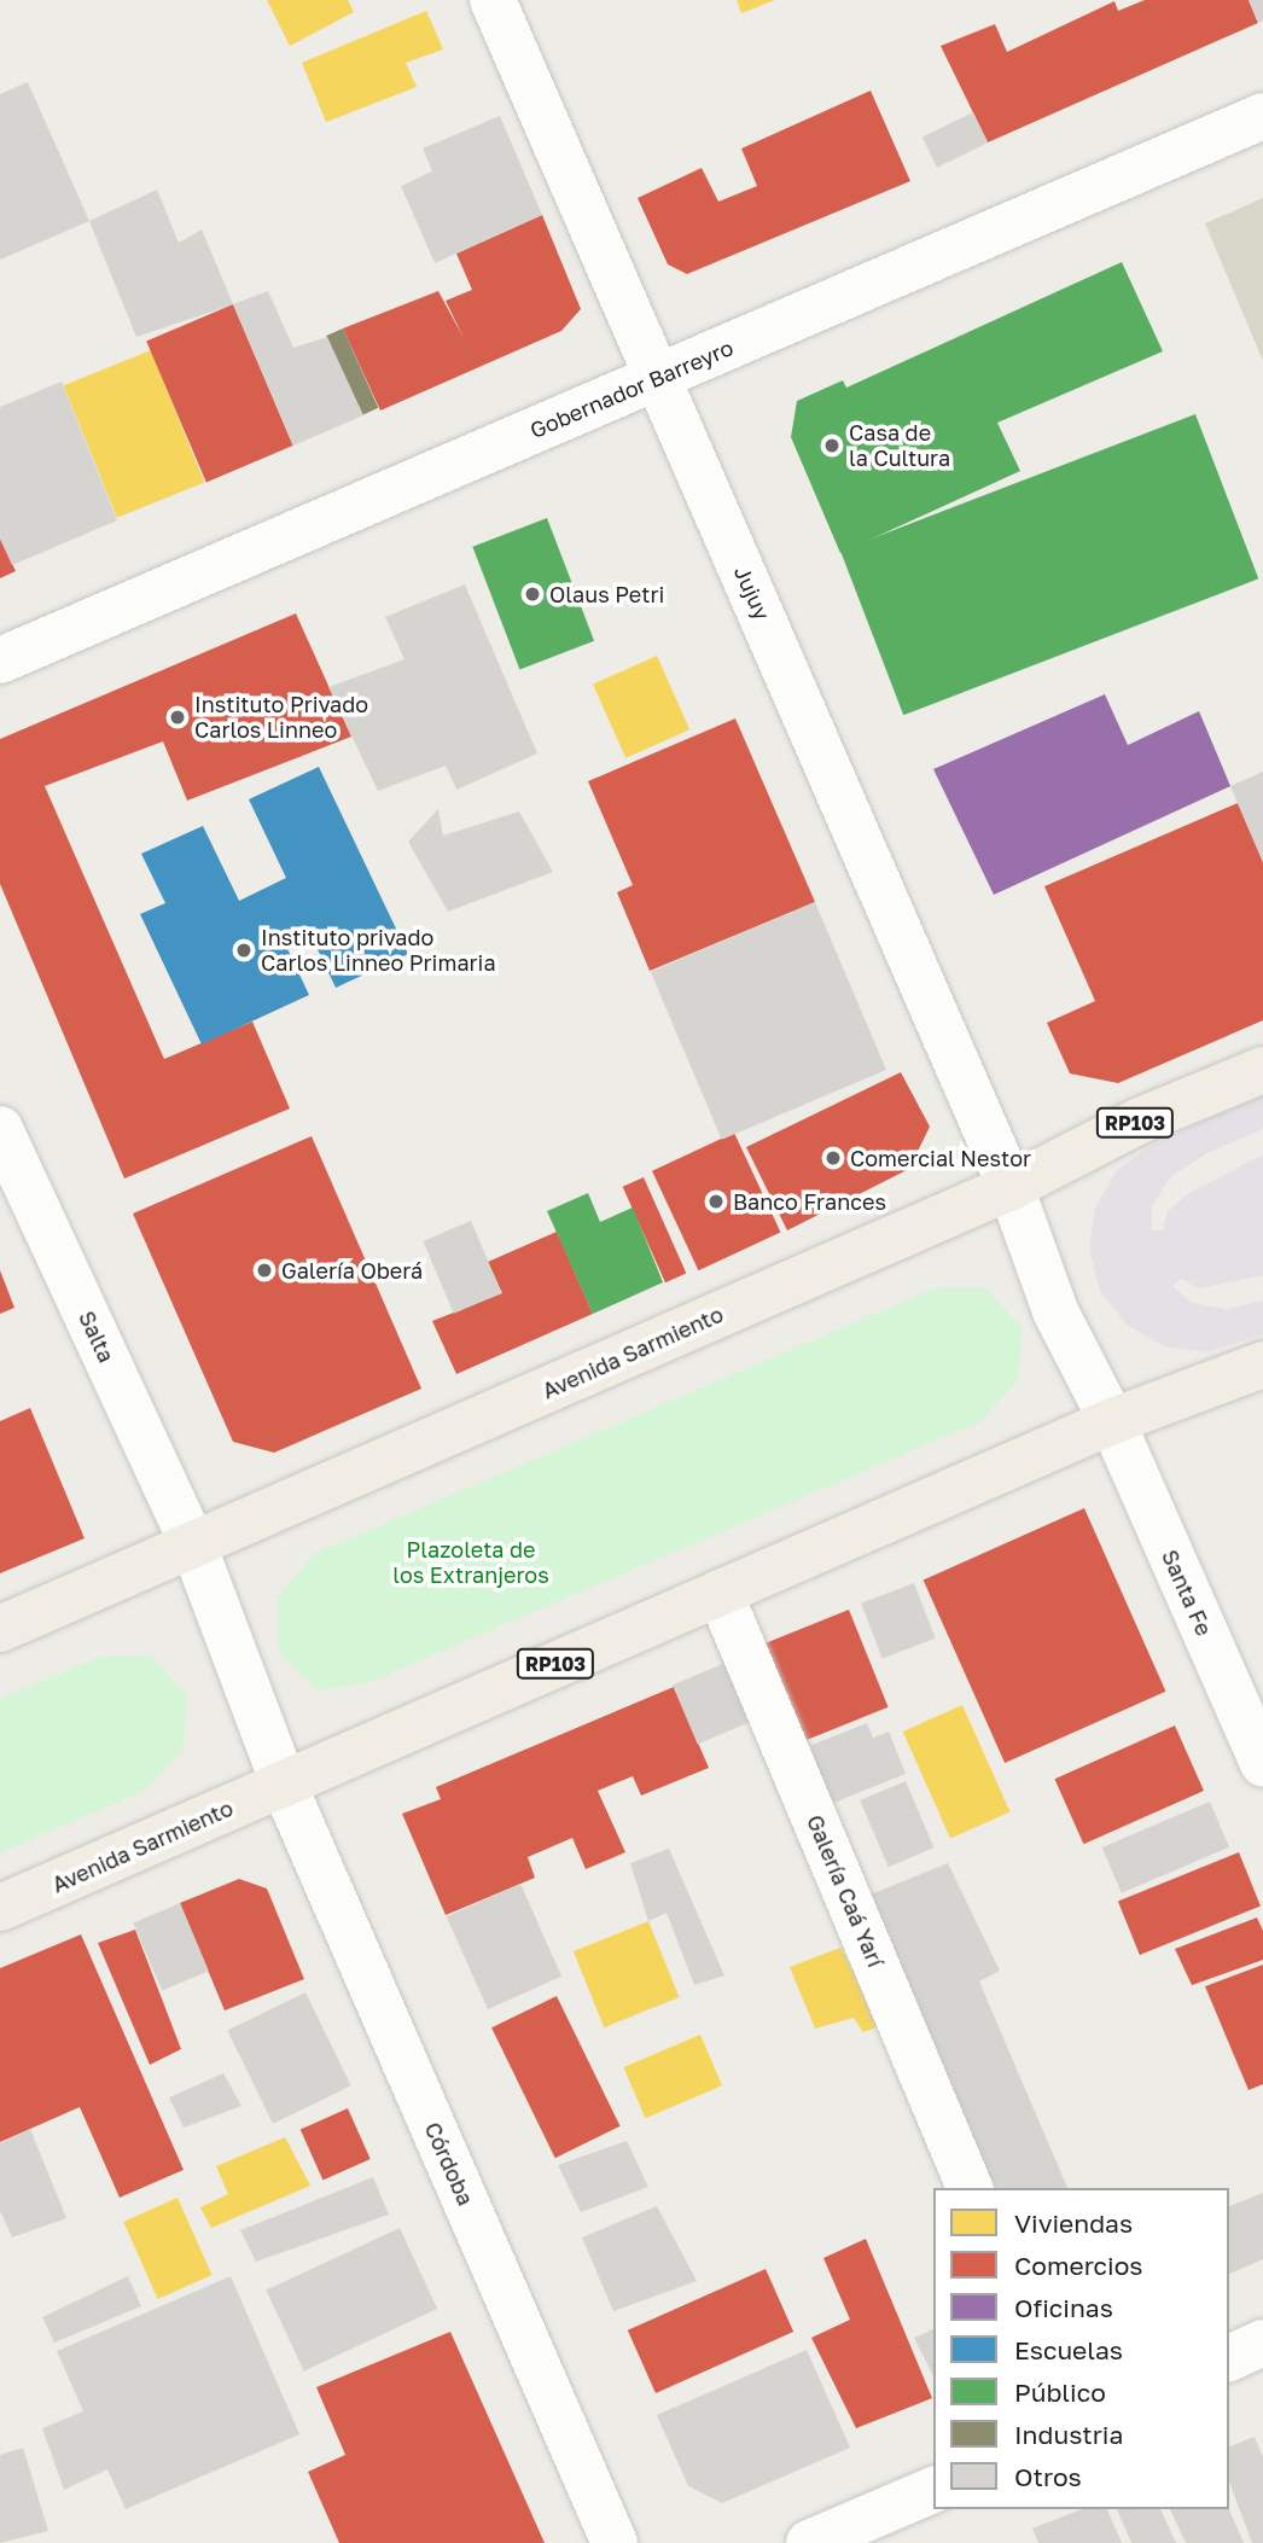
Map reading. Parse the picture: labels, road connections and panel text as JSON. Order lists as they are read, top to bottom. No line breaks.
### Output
{"streets":{"main road":["RP103","Avenida Sarmiento"],"street":["Gobernador Barreyro","Jujuy","Salta","Santa Fe","Galería Caá Yarí","Córdoba"]},"crossings":[["Gobernador Barreyro","Jujuy"],["Jujuy","Avenida Sarmiento"],["Jujuy","Santa Fe"],["Salta","Avenida Sarmiento"],["Salta","Córdoba"],["Avenida Sarmiento","Santa Fe"],["Avenida Sarmiento","Galería Caá Yarí"],["Avenida Sarmiento","Córdoba"]],"parks":["Plazoleta de los Extranjeros"],"places":["Casa de la Cultura","Olaus Petri","Instituto Privado Carlos Linneo","Instituto privado Carlos Linneo Primaria","Comercial Nestor","Banco Frances","Galería Oberá"],"legend":["Viviendas","Comercios","Oficinas","Escuelas","Público","Industria","Otros"]}
